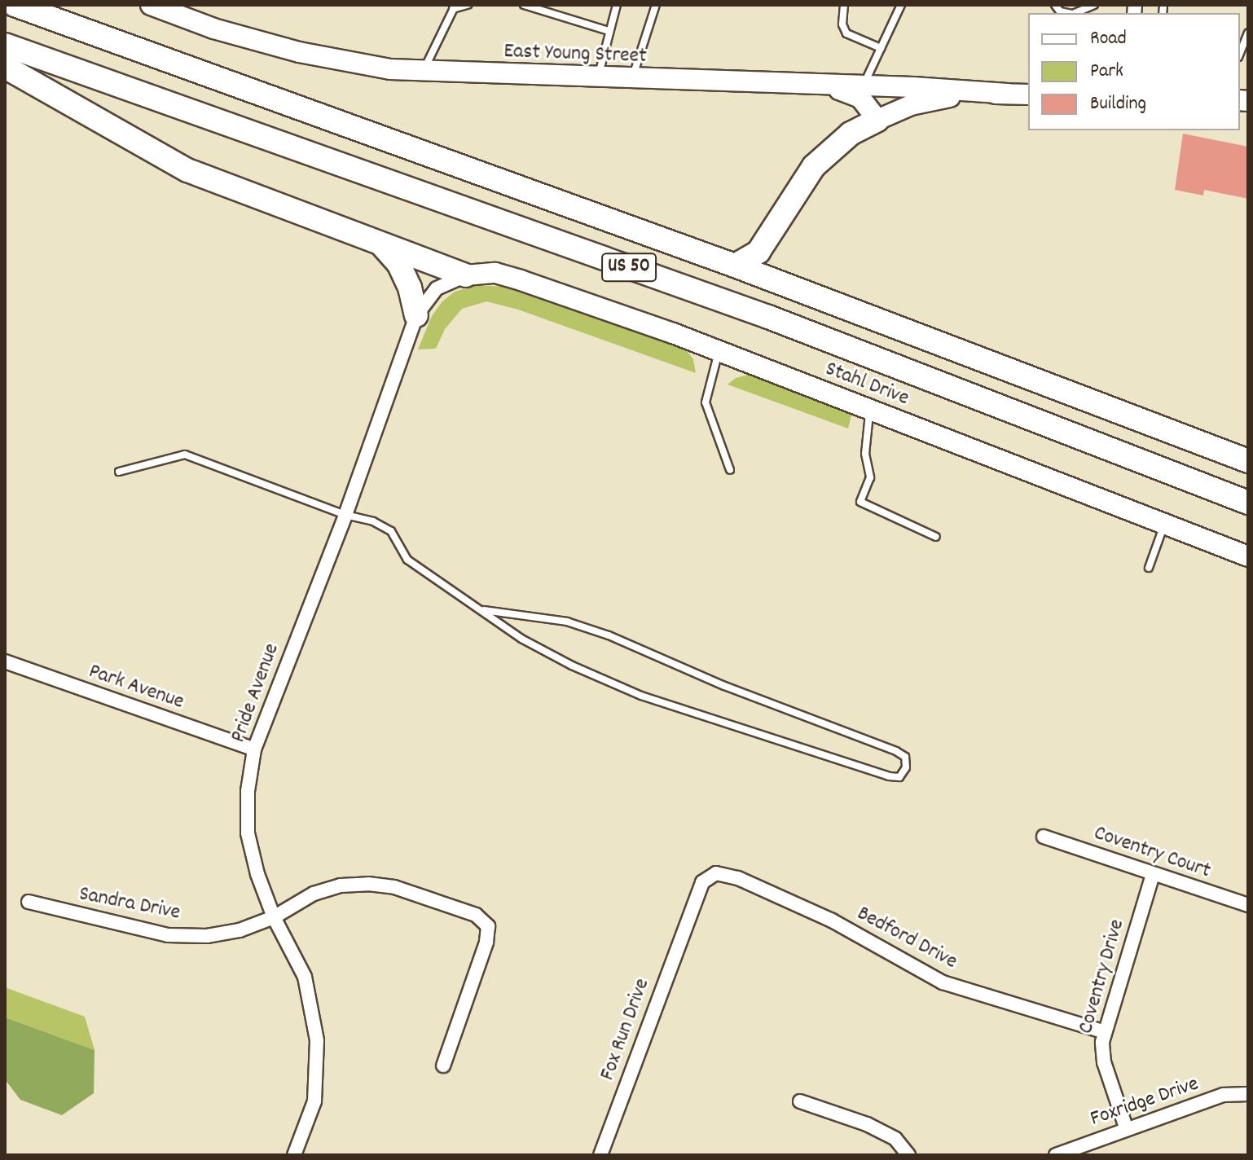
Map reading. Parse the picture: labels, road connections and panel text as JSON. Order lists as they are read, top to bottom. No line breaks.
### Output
{"streets":{"highway":["US 50"],"main road":["East Young Street","Stahl Drive"],"street":["Park Avenue","Pride Avenue","Coventry Court","Sandra Drive","Bedford Drive","Coventry Drive","Fox Run Drive","Foxridge Drive"]},"crossings":[["Stahl Drive","Pride Avenue"],["Park Avenue","Pride Avenue"],["Pride Avenue","Sandra Drive"],["Coventry Court","Coventry Drive"],["Bedford Drive","Coventry Drive"],["Bedford Drive","Fox Run Drive"],["Coventry Drive","Foxridge Drive"]],"legend":["Road","Park","Building"]}
